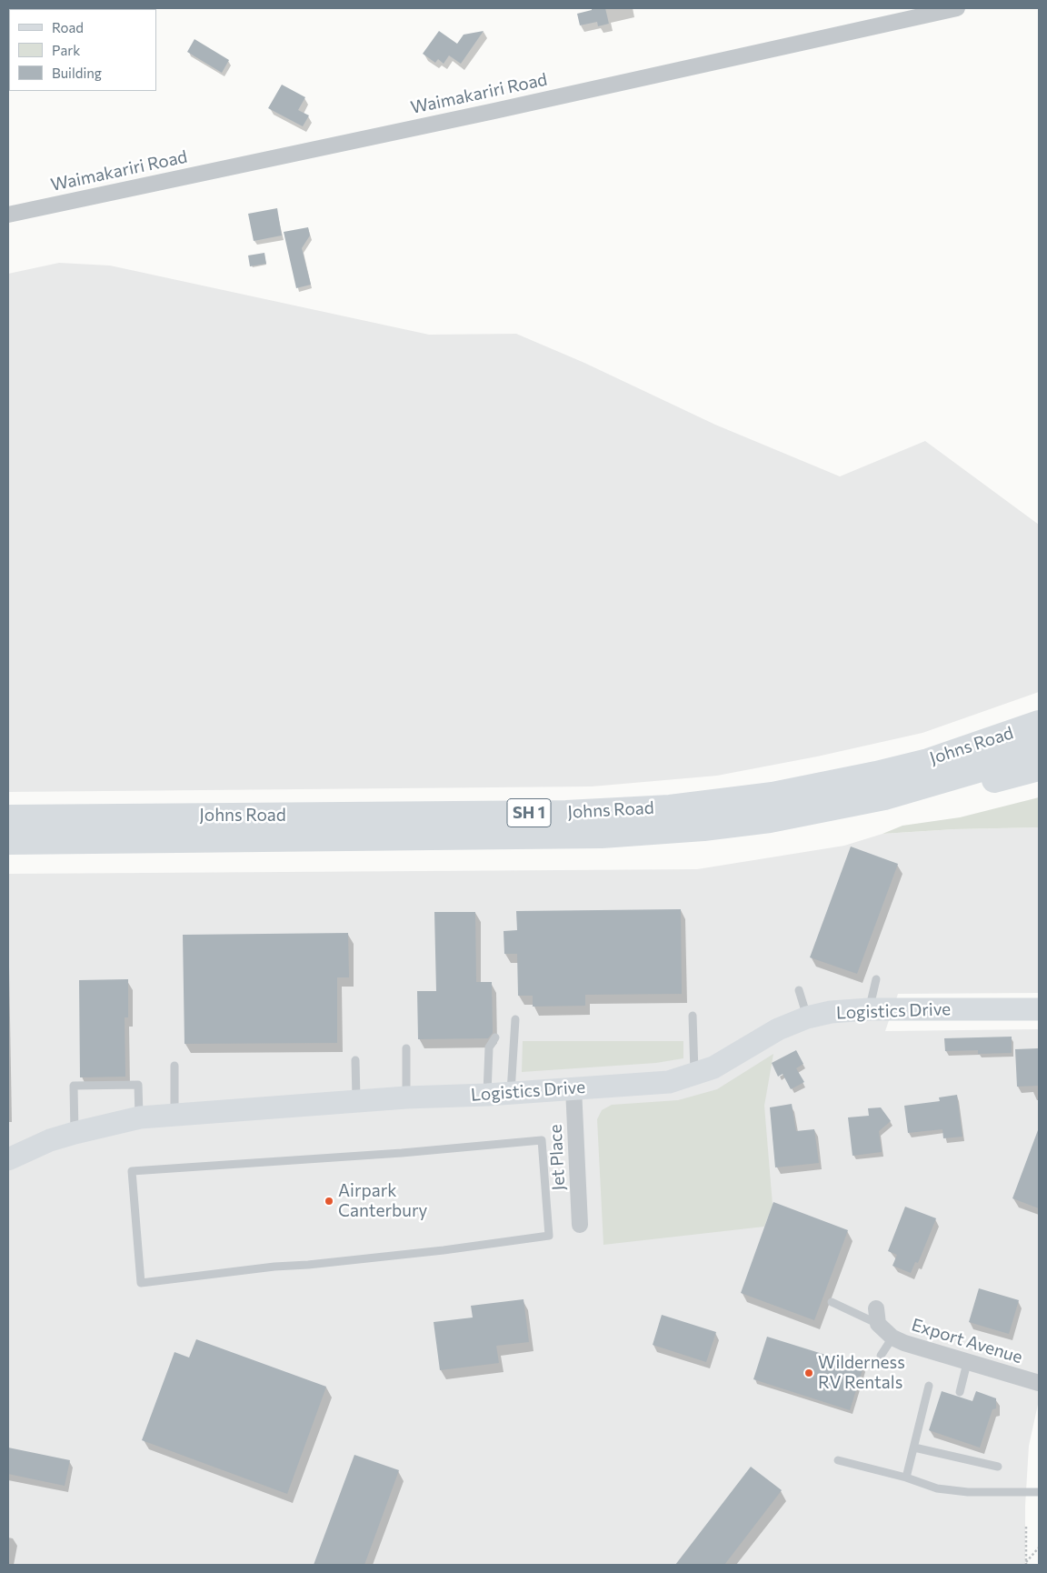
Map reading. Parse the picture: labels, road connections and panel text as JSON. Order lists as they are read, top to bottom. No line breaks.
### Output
{"streets":{"highway":["Johns Road","SH 1"],"street":["Waimakariri Road","Logistics Drive","Jet Place","Export Avenue"]},"crossings":[["Logistics Drive","Jet Place"]],"places":["Airpark Canterbury","Wilderness RV Rentals"],"legend":["Road","Park","Building"]}
